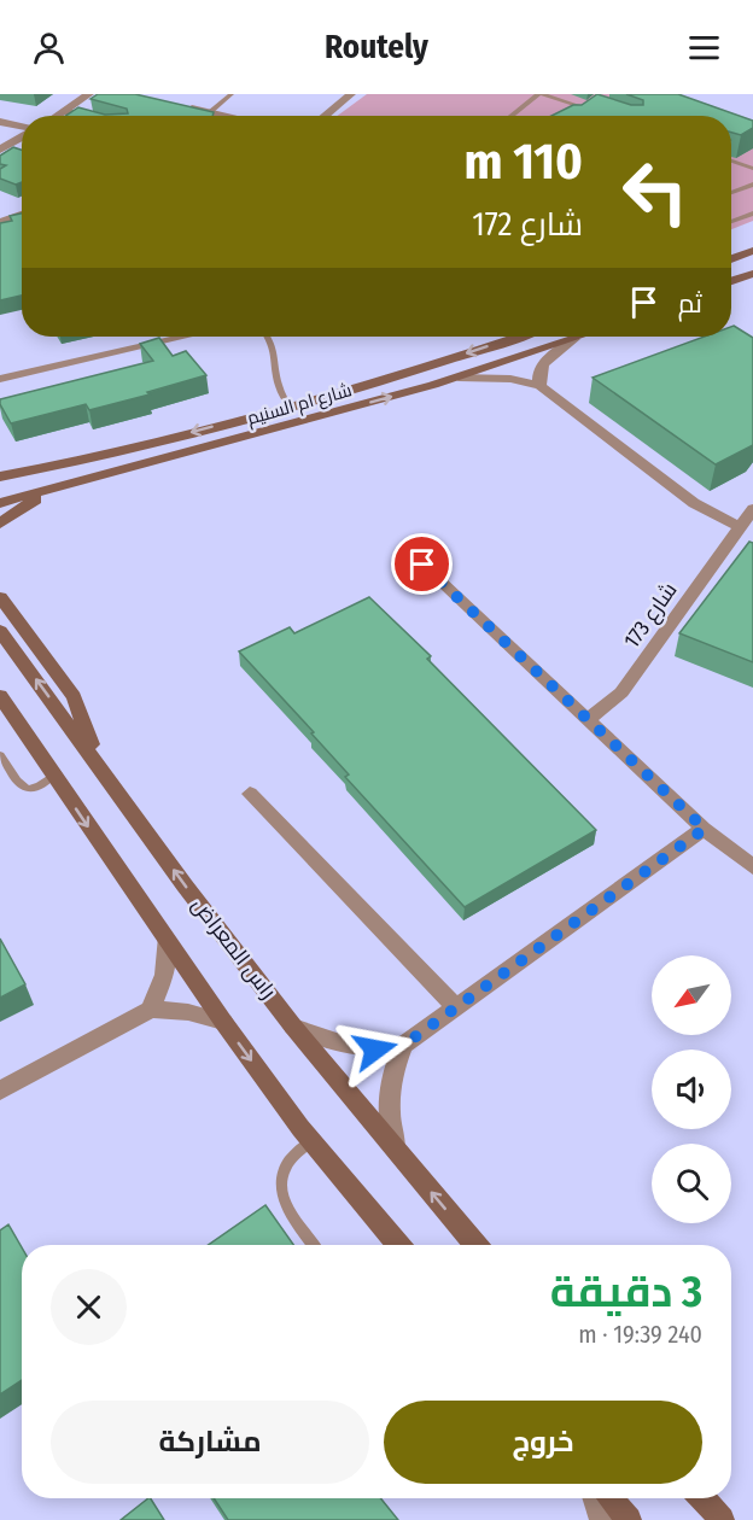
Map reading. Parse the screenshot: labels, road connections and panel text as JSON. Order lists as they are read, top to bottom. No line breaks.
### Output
{"streets":{"main road":["شارع ام السنيم","راس المعراض"],"street":["شارع 173"]},"north":"bottom left","page":{"header":"Routely","turn":["110 m","شارع 172"],"then":"ثم","heading":["3 دقيقة","240 m · 19:39"],"buttons":["خروج","مشاركة"]}}
